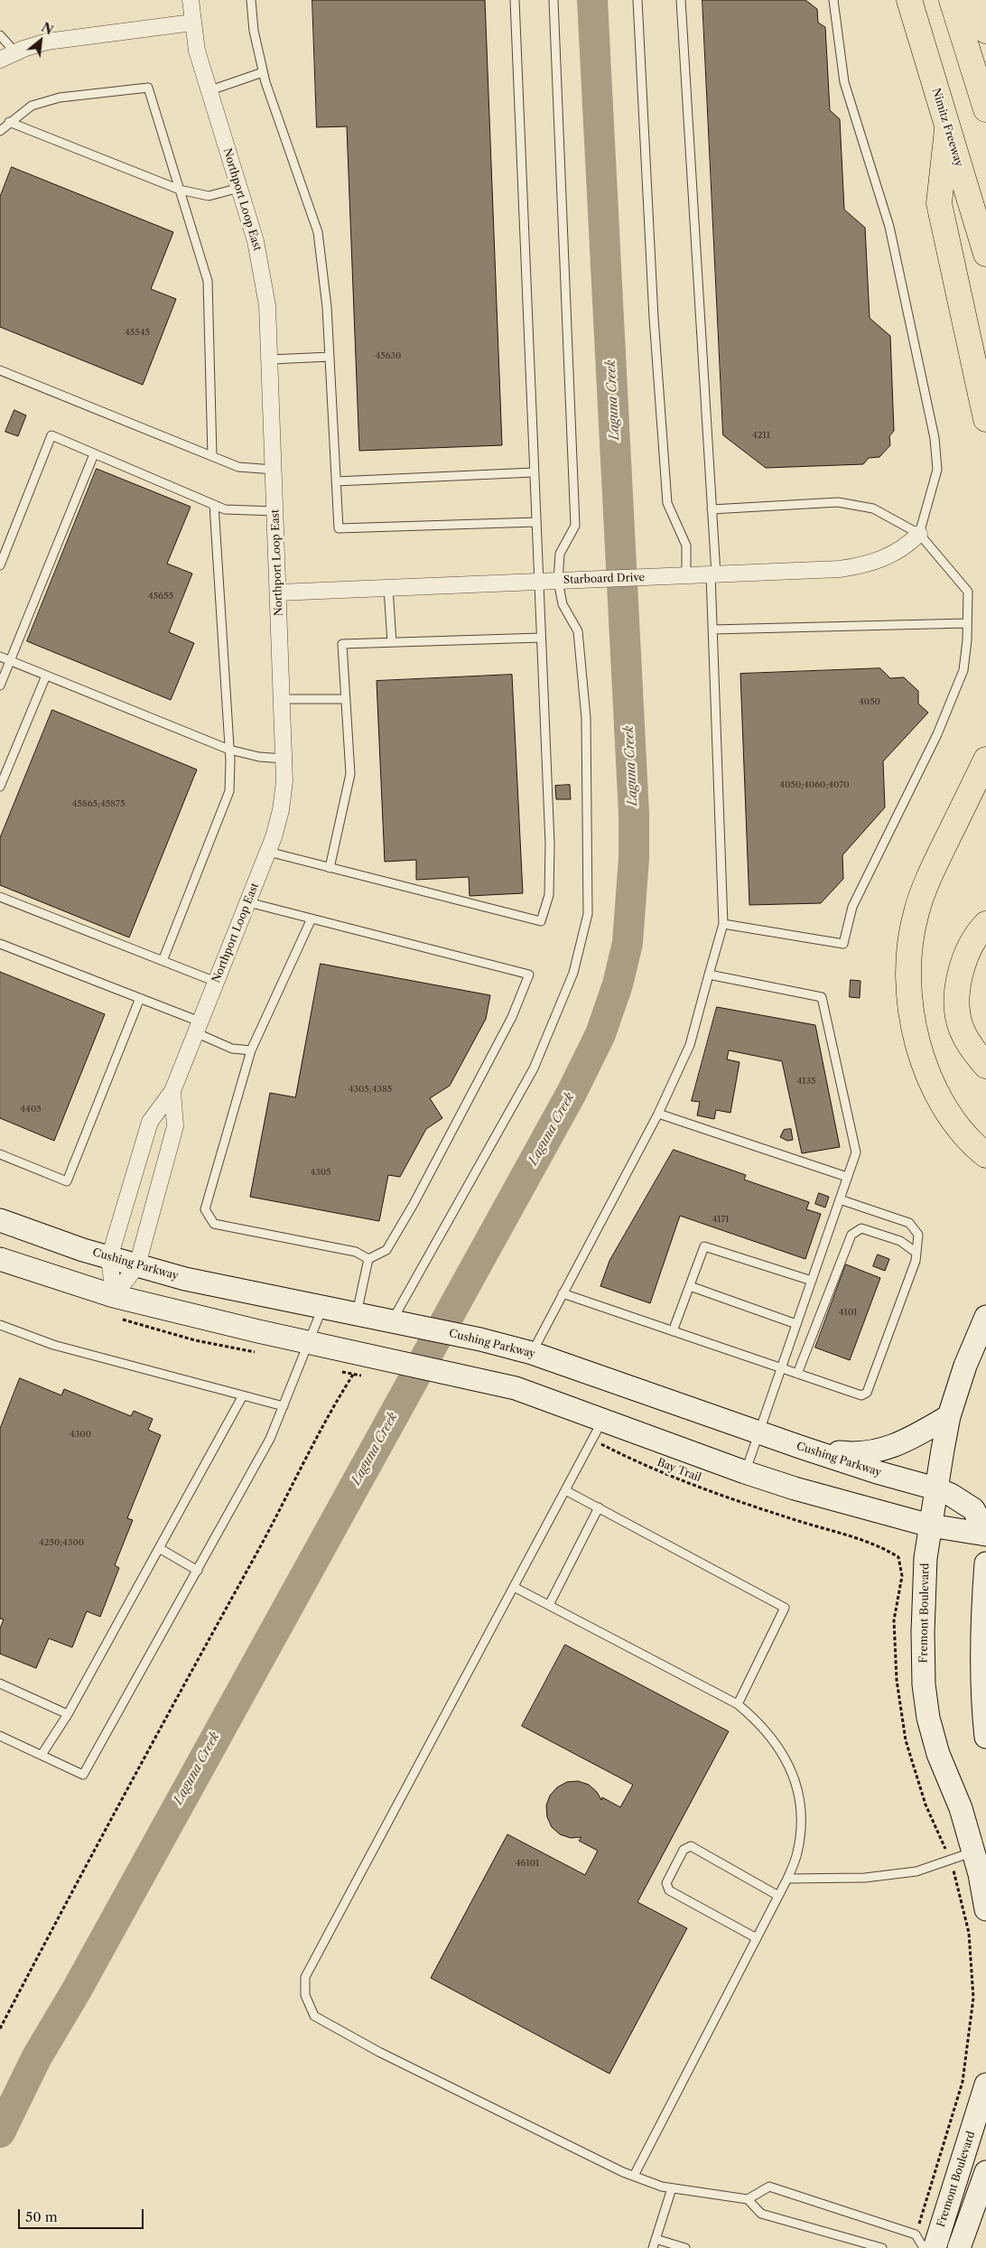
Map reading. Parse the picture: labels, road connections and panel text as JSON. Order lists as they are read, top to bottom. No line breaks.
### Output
{"streets":{"highway":["Nimitz Freeway"],"main road":["Cushing Parkway","Fremont Boulevard"],"street":["Northport Loop East","Starboard Drive"],"path":["Bay Trail"]},"crossings":[["Northport Loop East","Starboard Drive"],["Northport Loop East","Cushing Parkway"],["Cushing Parkway","Bay Trail"],["Cushing Parkway","Fremont Boulevard"]],"water":["Laguna Creek"],"house_numbers":["45545","45630","4211","45655","4050","4050;4060;4070","45865;45875","4135","4305;4385","4405","4305","4171","4101","4300","4250;4300","46101"],"scale_bar":"50 m","north":"top right"}
